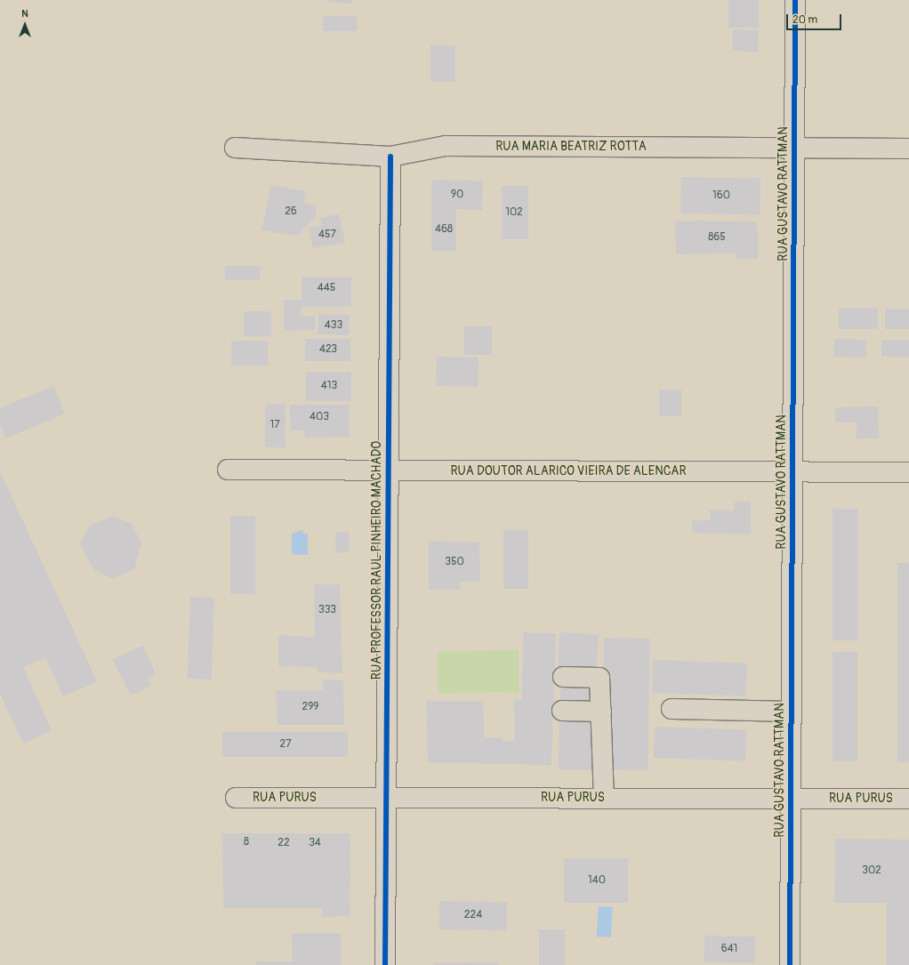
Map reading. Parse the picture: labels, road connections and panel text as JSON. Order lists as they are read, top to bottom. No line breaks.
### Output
{"streets":{"street":["RUA MARIA BEATRIZ ROTTA","RUA GUSTAVO RATTMAN","RUA DOUTOR ALARICO VIEIRA DE ALENCAR","RUA PROFESSOR RAUL PINHEIRO MACHADO","RUA PURUS"]},"crossings":[["RUA MARIA BEATRIZ ROTTA","RUA GUSTAVO RATTMAN"],["RUA MARIA BEATRIZ ROTTA","RUA PROFESSOR RAUL PINHEIRO MACHADO"],["RUA GUSTAVO RATTMAN","RUA DOUTOR ALARICO VIEIRA DE ALENCAR"],["RUA GUSTAVO RATTMAN","RUA PURUS"],["RUA DOUTOR ALARICO VIEIRA DE ALENCAR","RUA PROFESSOR RAUL PINHEIRO MACHADO"],["RUA PROFESSOR RAUL PINHEIRO MACHADO","RUA PURUS"]],"house_numbers":["90","160","26","102","468","457","865","445","433","423","413","403","17","350","333","299","27","8","22","34","302","140","224","641"],"scale_bar":"20 m","north":"top"}
